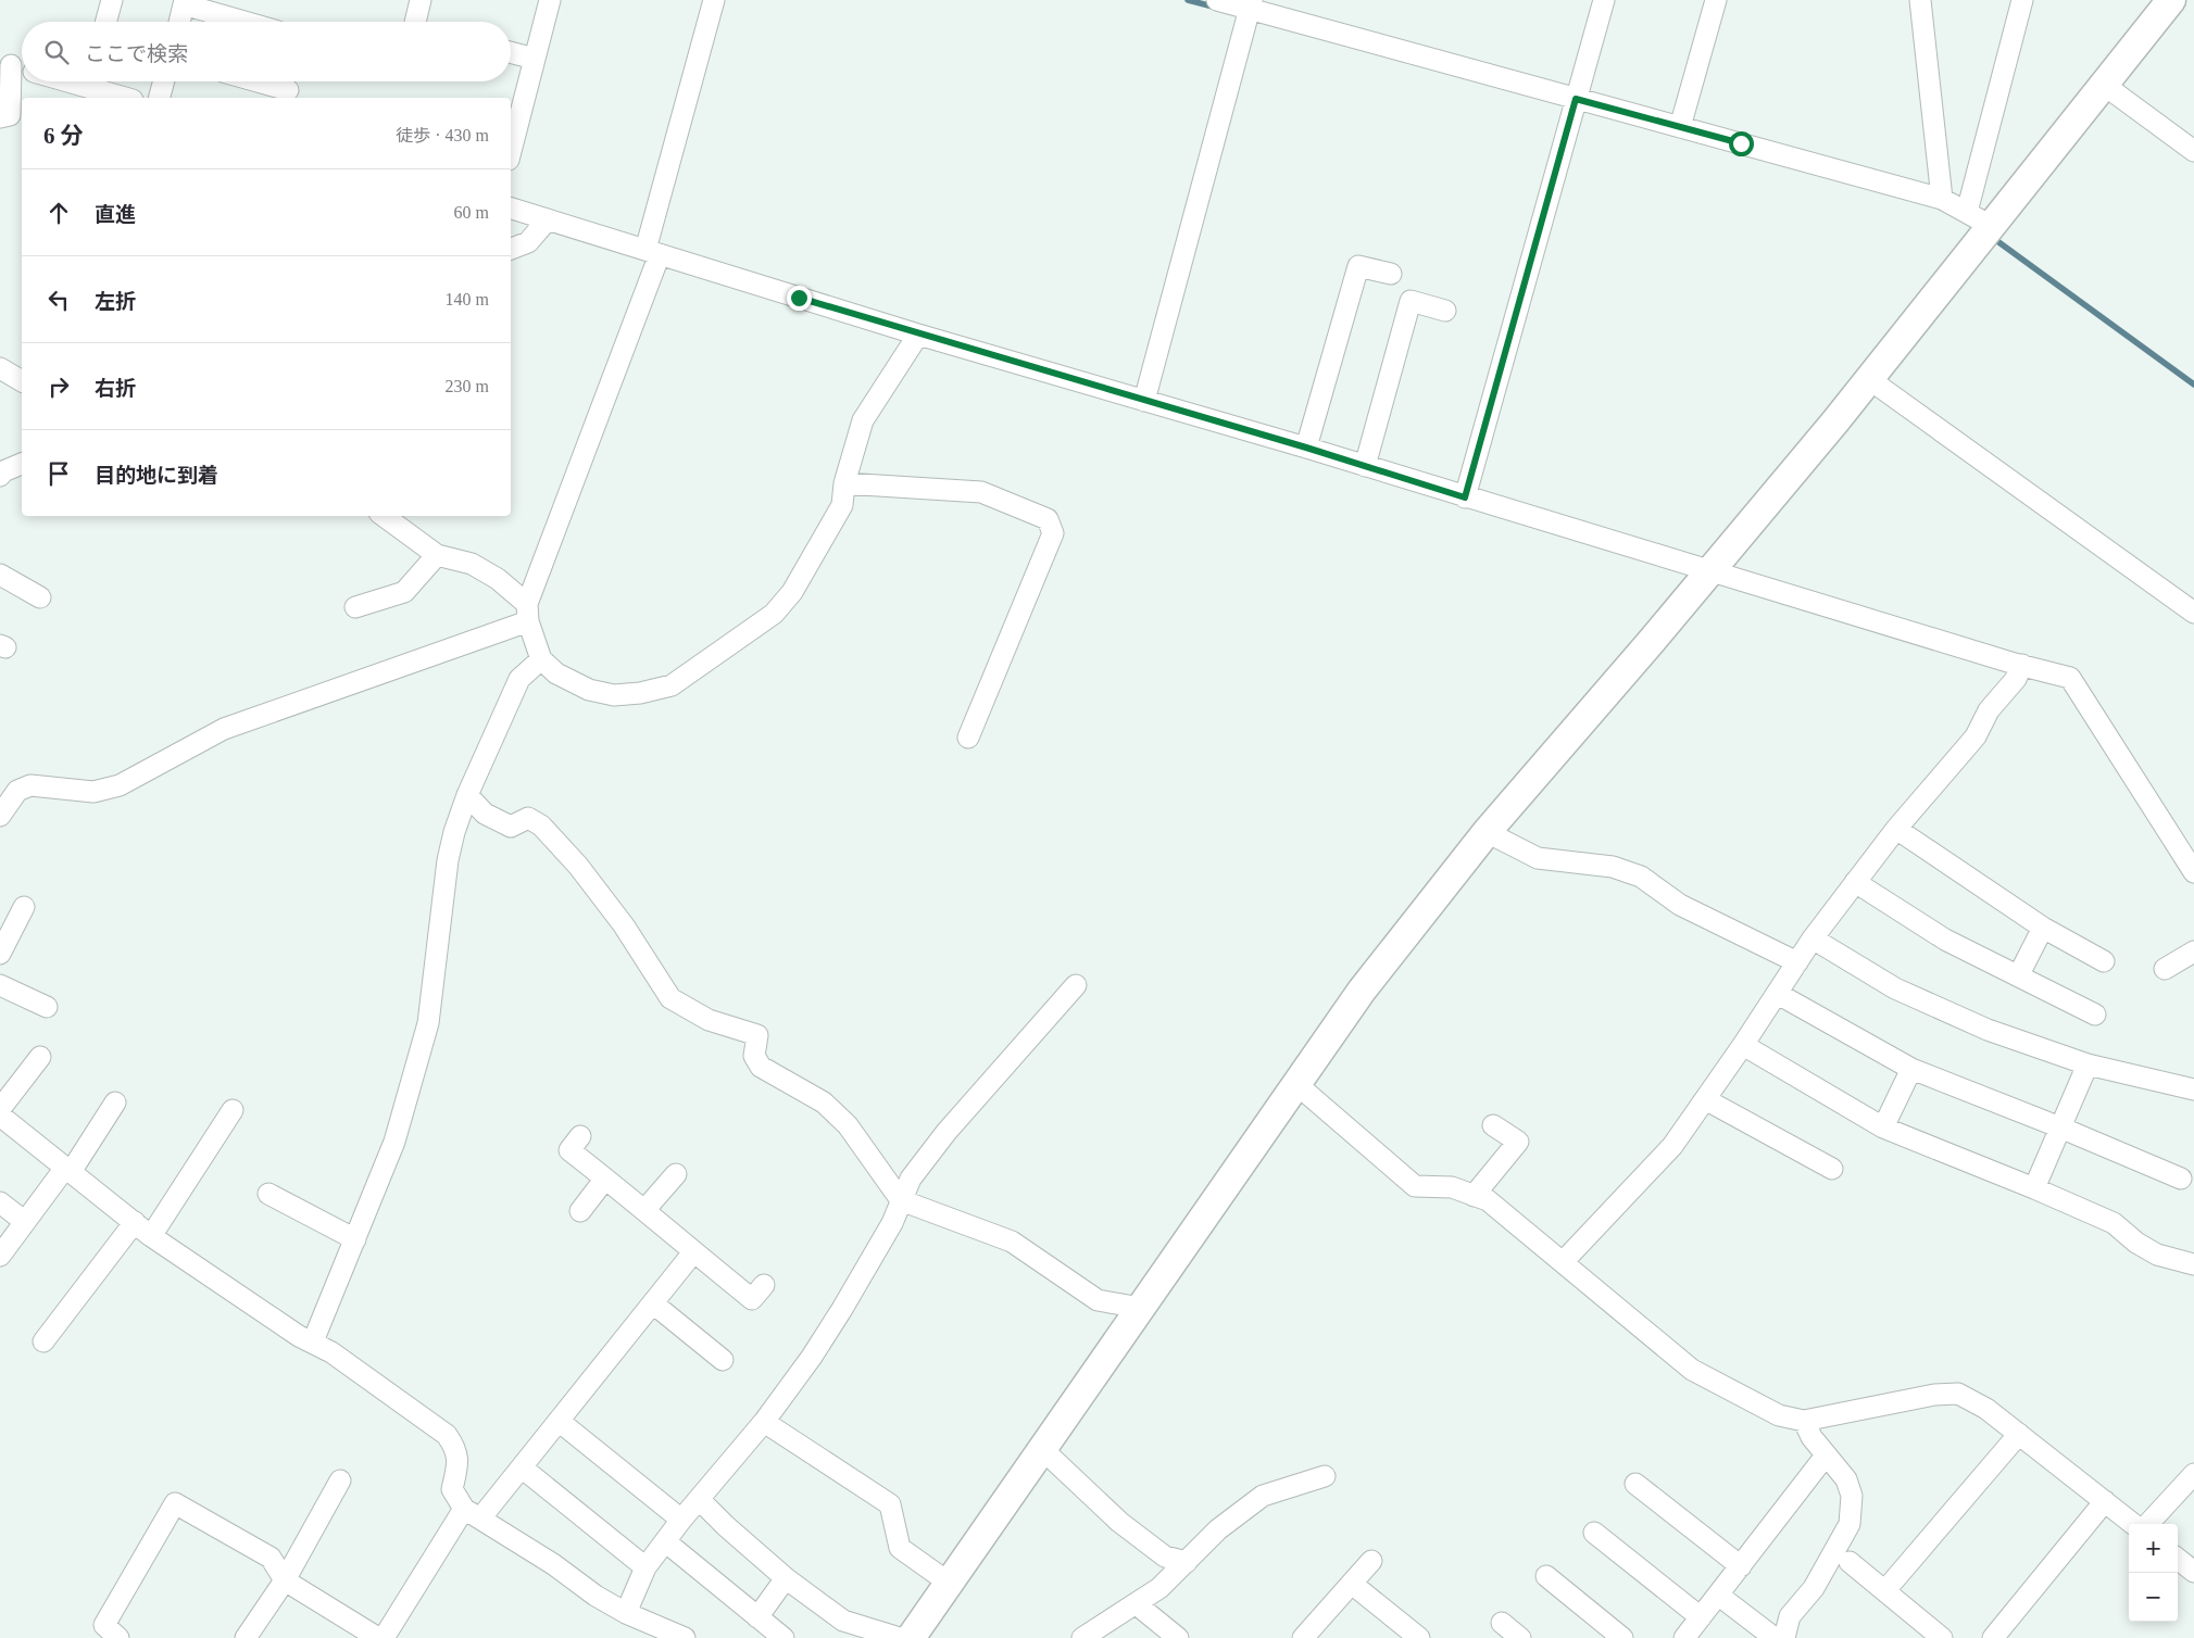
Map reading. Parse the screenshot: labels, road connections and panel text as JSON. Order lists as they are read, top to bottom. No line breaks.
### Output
{"page":{"search":"ここで検索","heading":["6 分","徒歩 · 430 m"],"list":[["直進","60 m"],["左折","140 m"],["右折","230 m"],"目的地に到着"],"map_buttons":["+","−"]}}
